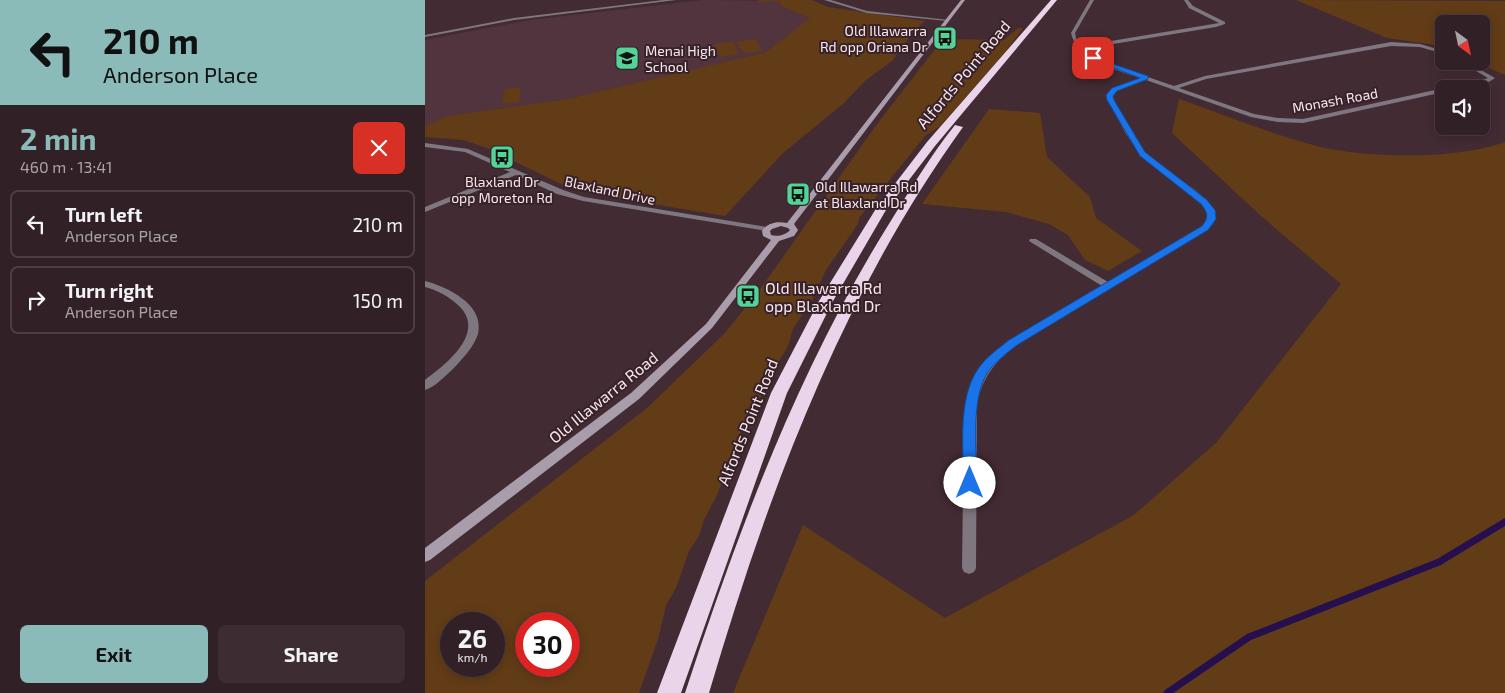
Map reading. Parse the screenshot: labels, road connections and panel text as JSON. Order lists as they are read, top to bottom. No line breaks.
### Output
{"streets":{"highway":["Alfords Point Road"],"street":["Monash Road","Blaxland Drive","Old Illawarra Road"]},"places":{"bus stop":["Old Illawarra Rd opp Oriana Dr","Blaxland Dr opp Moreton Rd","Old Illawarra Rd at Blaxland Dr","Old Illawarra Rd opp Blaxland Dr"],"school or university":["Menai High School"]},"north":"bottom right","page":{"turn":["210 m","Anderson Place"],"heading":["2 min","460 m · 13:41"],"list":[{"name":"Turn left","note":"Anderson Place","value":"210 m"},{"name":"Turn right","note":"Anderson Place","value":"150 m"}],"speed":"26 km/h","limit":"30","buttons":["Exit","Share"]}}
